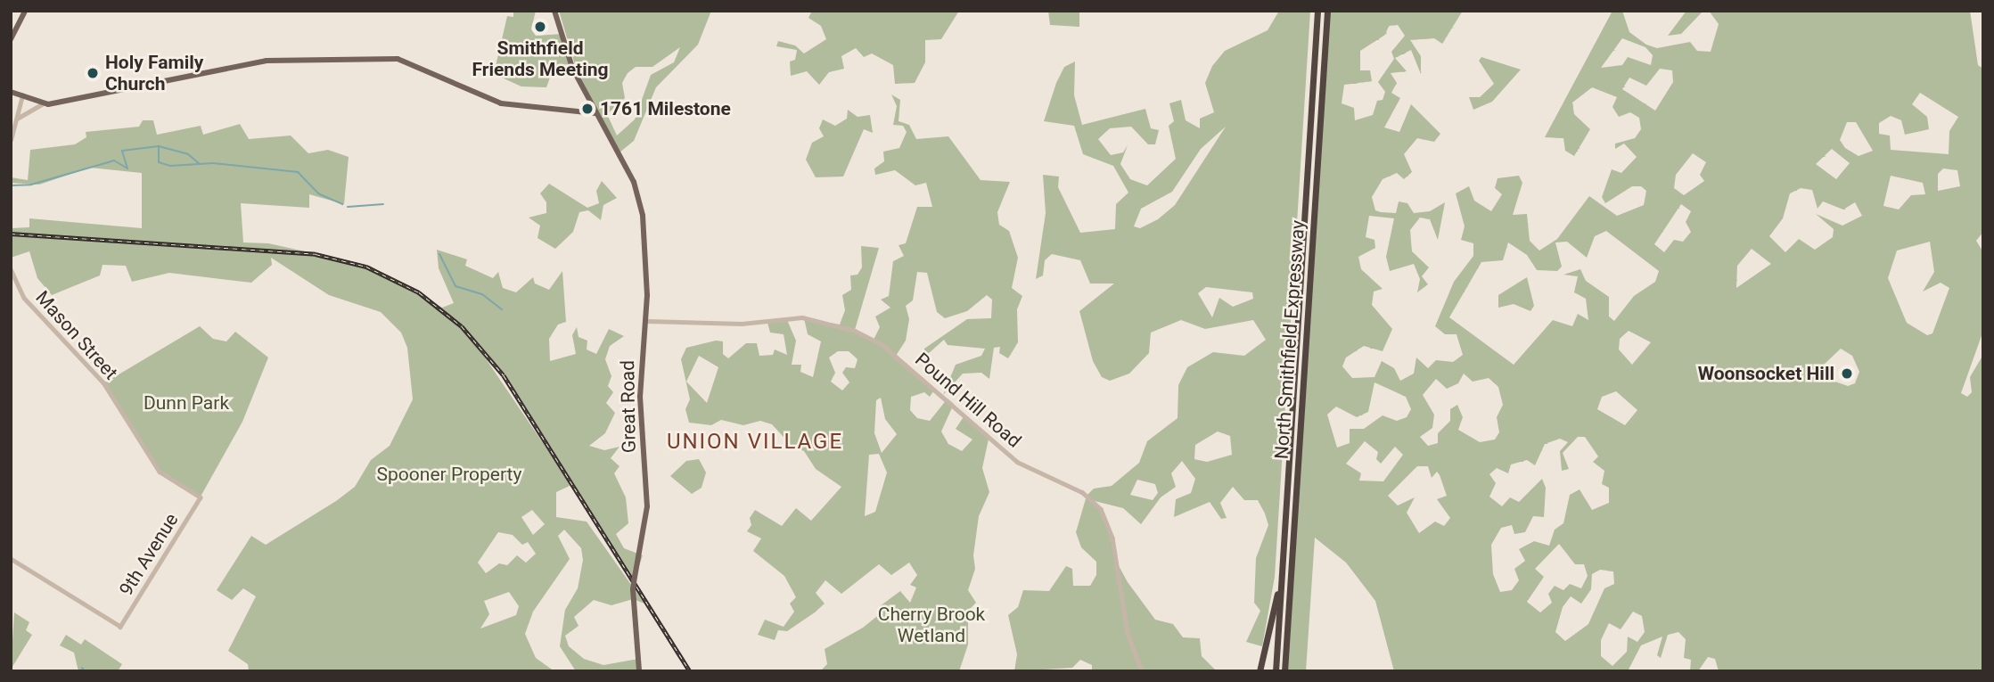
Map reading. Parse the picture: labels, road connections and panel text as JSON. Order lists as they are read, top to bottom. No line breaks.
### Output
{"streets":{"highway":["North Smithfield Expressway"],"main road":["Great Road"],"street":["Mason Street","Pound Hill Road","9th Avenue"]},"crossings":[["Mason Street","9th Avenue"],["Pound Hill Road","Great Road"]],"districts":["UNION VILLAGE"],"parks":["Dunn Park","Spooner Property","Cherry Brook Wetland"],"places":["Smithfield Friends Meeting","Holy Family Church","1761 Milestone","Woonsocket Hill"]}
